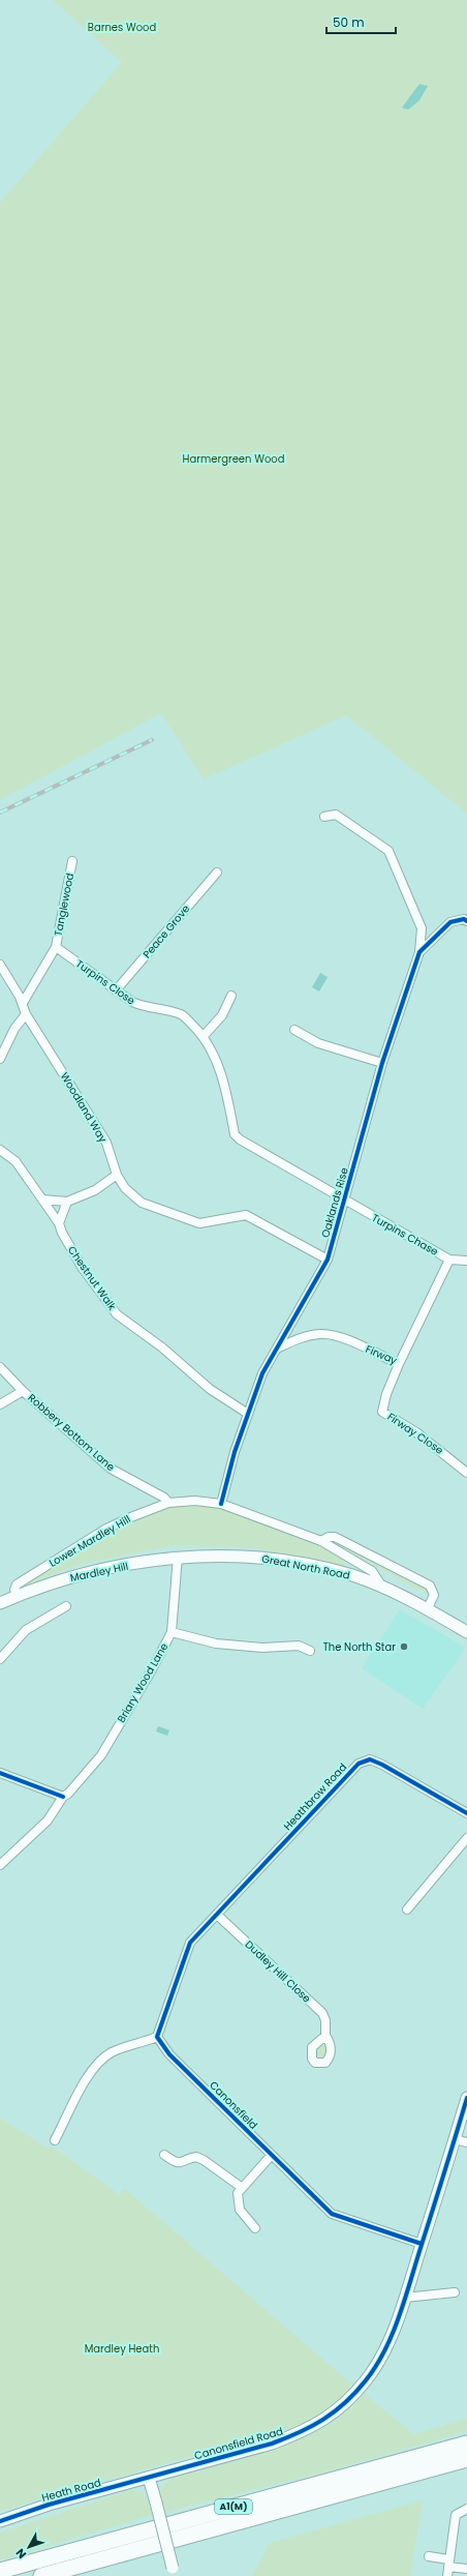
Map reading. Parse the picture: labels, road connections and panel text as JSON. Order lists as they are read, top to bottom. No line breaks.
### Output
{"streets":{"highway":["A1(M)"],"street":["Tanglewood","Peace Grove","Turpins Close","Woodland Way","Oaklands Rise","Turpins Chase","Chestnut Walk","Firway","Robbery Bottom Lane","Firway Close","Lower Mardley Hill","Great North Road","Mardley Hill","Briary Wood Lane","Heathbrow Road","Dudley Hill Close","Canonsfield","Canonsfield Road","Heath Road"]},"crossings":[["Tanglewood","Turpins Close"],["Peace Grove","Turpins Close"],["Turpins Close","Oaklands Rise"],["Turpins Close","Turpins Chase"],["Woodland Way","Oaklands Rise"],["Oaklands Rise","Turpins Chase"],["Oaklands Rise","Chestnut Walk"],["Oaklands Rise","Firway"],["Oaklands Rise","Lower Mardley Hill"],["Turpins Chase","Firway"],["Firway","Firway Close"],["Robbery Bottom Lane","Lower Mardley Hill"],["Lower Mardley Hill","Great North Road"],["Lower Mardley Hill","Mardley Hill"],["Great North Road","Mardley Hill"],["Great North Road","Briary Wood Lane"],["Mardley Hill","Briary Wood Lane"],["Heathbrow Road","Dudley Hill Close"],["Canonsfield","Canonsfield Road"],["Canonsfield Road","Heath Road"]],"parks":["Barnes Wood","Harmergreen Wood","Mardley Heath"],"places":["The North Star"],"scale_bar":"50 m","north":"bottom left"}
